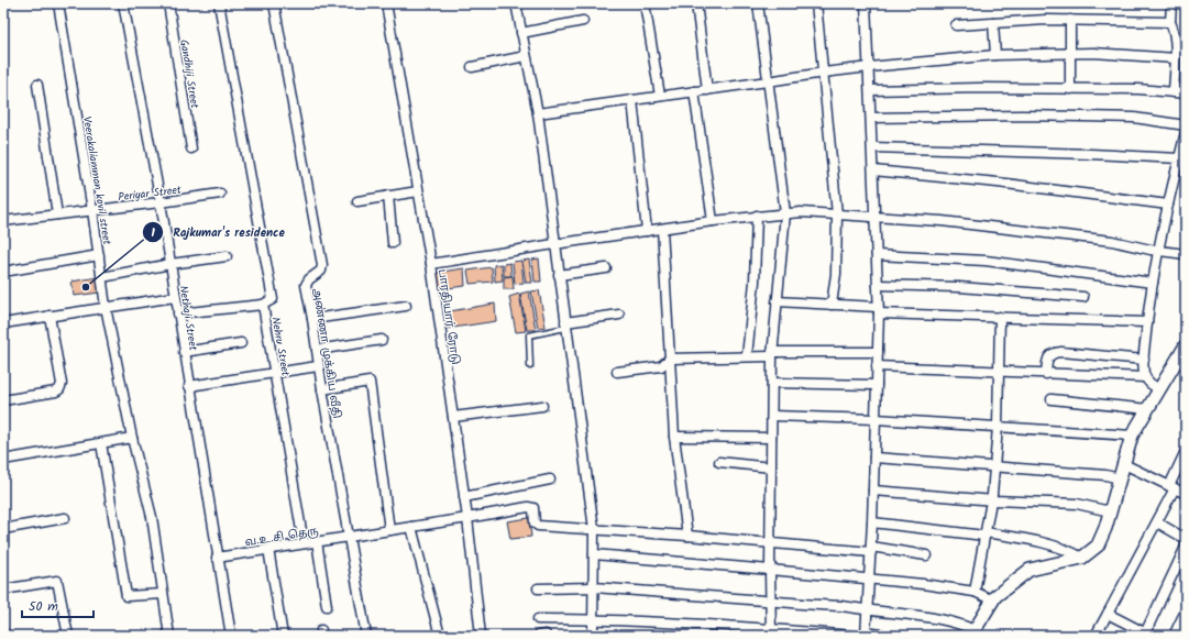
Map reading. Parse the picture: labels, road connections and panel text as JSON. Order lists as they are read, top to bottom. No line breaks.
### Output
{"streets":{"street":["Gandhiji Street","Veerakaliamman kovil street","Periyar Street","பாரதியார் ரோடு","Nethaji Street","Nehru Street","அண்ணா முக்கிய வீதி","வ.உ.சி தெரு"]},"crossings":[["Veerakaliamman kovil street","Periyar Street"],["Periyar Street","Nethaji Street"],["பாரதியார் ரோடு","வ.உ.சி தெரு"],["Nethaji Street","வ.உ.சி தெரு"],["Nehru Street","வ.உ.சி தெரு"],["அண்ணா முக்கிய வீதி","வ.உ.சி தெரு"]],"places":["Rajkumar's residence"],"scale_bar":"50 m"}
